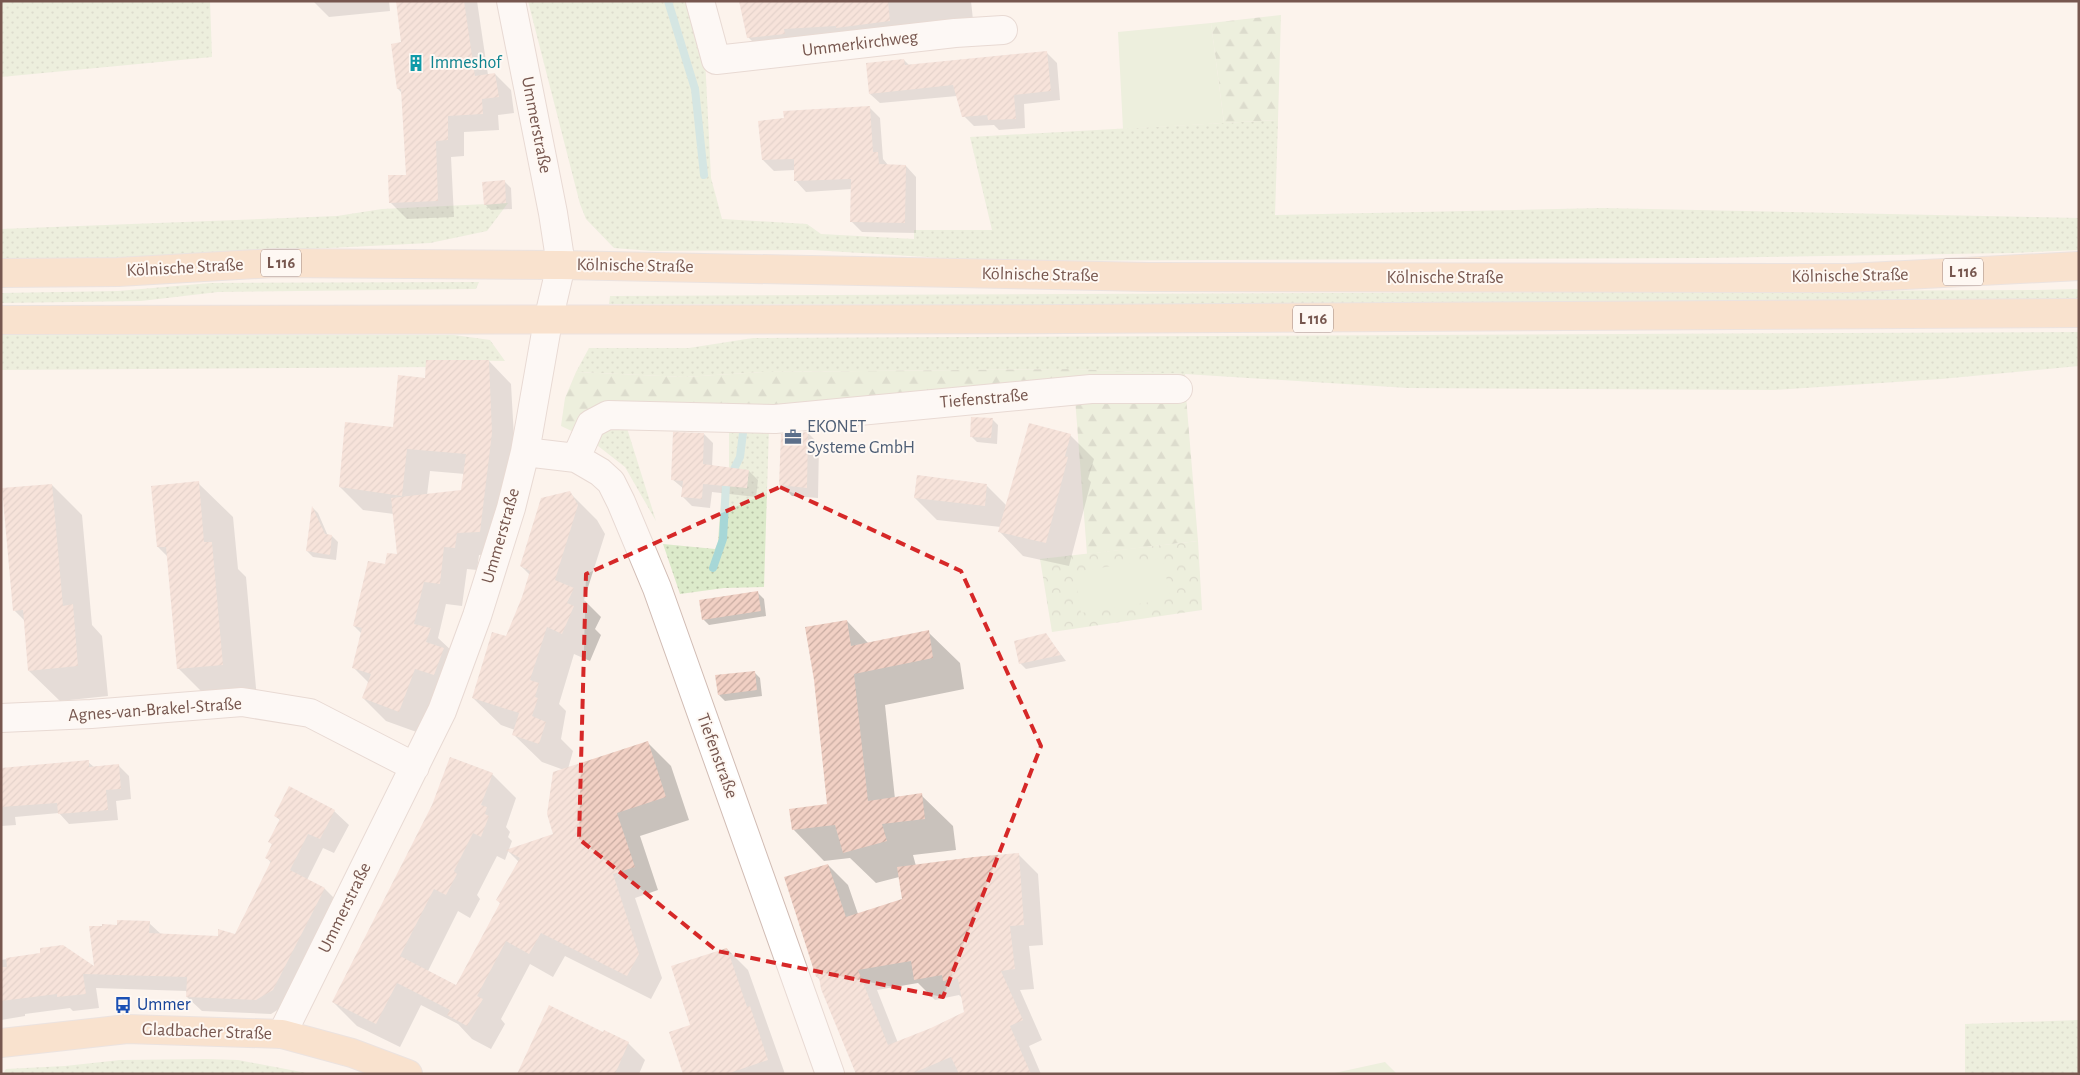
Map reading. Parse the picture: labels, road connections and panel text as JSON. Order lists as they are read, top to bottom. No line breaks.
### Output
{"streets":{"main road":["L 116","Kölnische Straße","Gladbacher Straße"],"street":["Ummerkirchweg","Ummerstraße","Tiefenstraße","Agnes-van-Brakel-Straße"]},"crossings":[["Ummerstraße","L 116"],["Ummerstraße","Kölnische Straße"],["Ummerstraße","Tiefenstraße"],["Ummerstraße","Agnes-van-Brakel-Straße"],["Ummerstraße","Gladbacher Straße"]],"places":{"building":["Immeshof"],"office":["EKONET Systeme GmbH"],"bus stop":["Ummer"]}}
